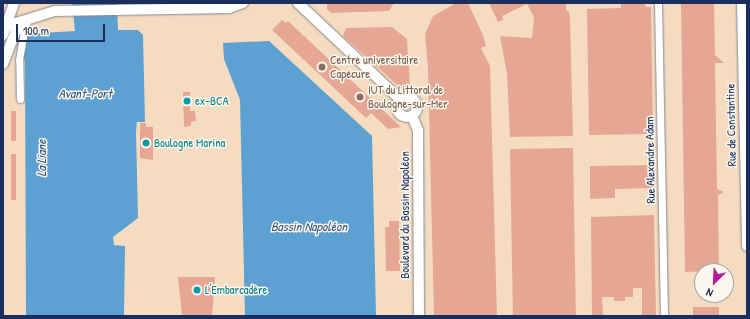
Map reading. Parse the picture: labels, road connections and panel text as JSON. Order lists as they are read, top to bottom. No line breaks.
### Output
{"streets":{"main road":["Rue de Constantine","Boulevard du Bassin Napoléon"],"street":["Rue Alexandre Adam"]},"water":["Avant-Port","La Liane","Bassin Napoléon"],"places":["Centre universitaire Capécure","IUT du Littoral de Boulogne-sur-Mer","ex-BCA","Boulogne Marina","L'Embarcadère"],"scale_bar":"100 m","north":"bottom left"}
